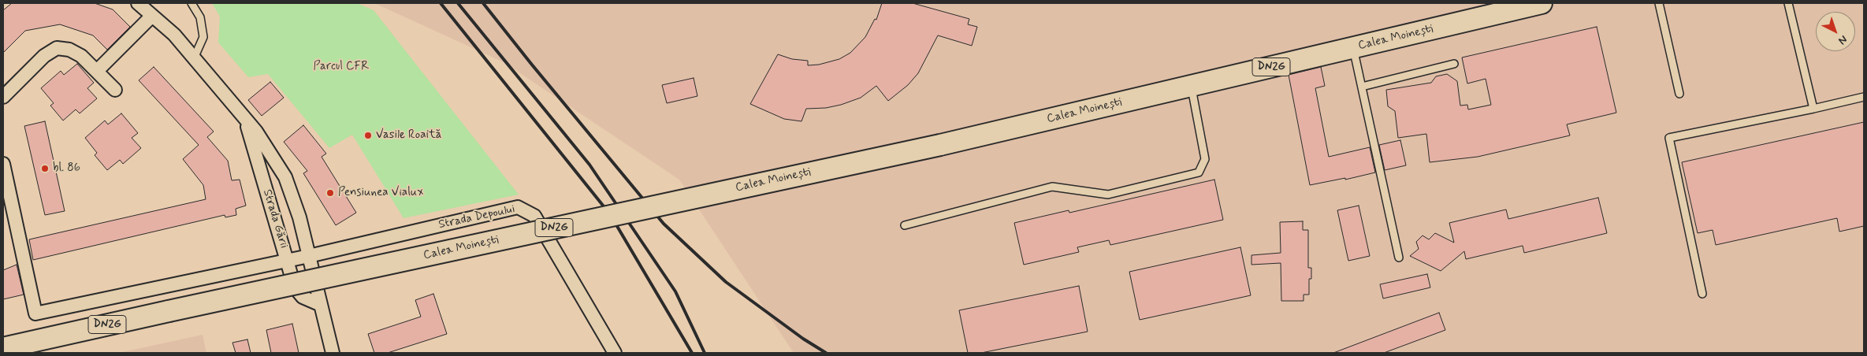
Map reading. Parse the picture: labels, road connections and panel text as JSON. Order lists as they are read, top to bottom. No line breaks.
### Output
{"streets":{"main road":["Calea Moinești","DN2G"],"street":["Strada Depoului","Strada Gării"]},"crossings":[["Strada Depoului","Strada Gării"]],"parks":["Parcul CFR"],"places":["Vasile Roaită","bl. 86","Pensiunea Vialux"],"north":"bottom right"}
